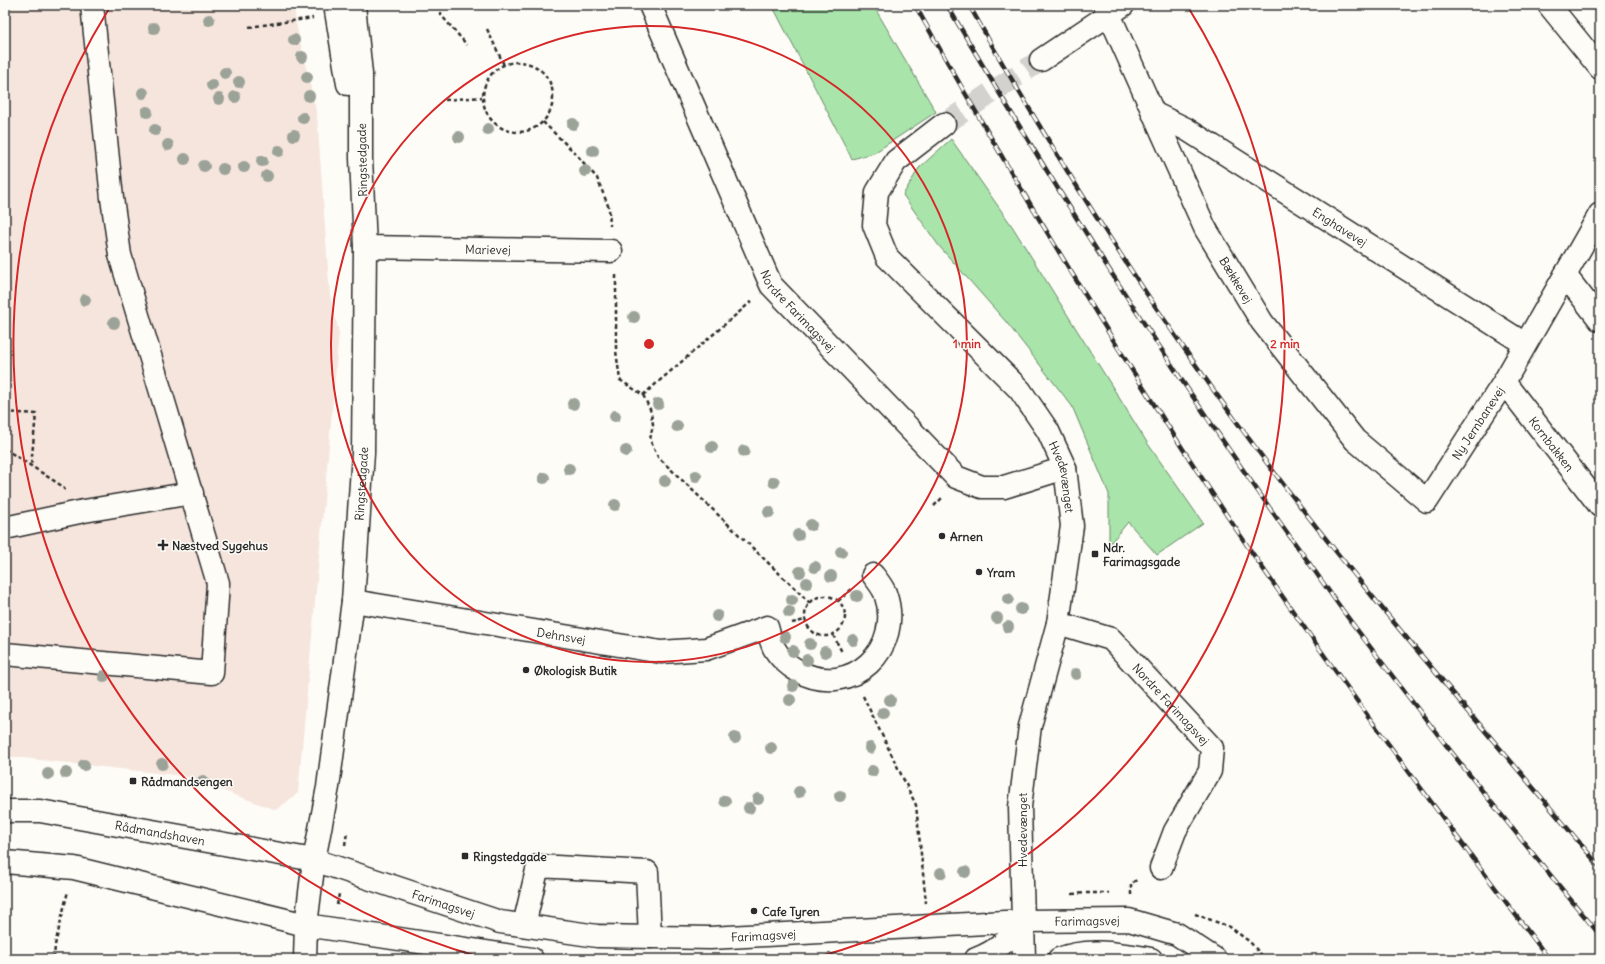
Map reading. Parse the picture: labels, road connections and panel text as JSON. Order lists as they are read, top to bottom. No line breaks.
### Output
{"streets":{"street":["Ringstedgade","Enghavevej","Marievej","Bækkevej","Nordre Farimagsvej","Ny Jernbanevej","Kornbakken","Hvedevænget","Dehnsvej","Rådmandshaven","Farimagsvej"]},"crossings":[["Ringstedgade","Marievej"],["Ringstedgade","Dehnsvej"],["Ringstedgade","Rådmandshaven"],["Ringstedgade","Farimagsvej"],["Enghavevej","Bækkevej"],["Enghavevej","Ny Jernbanevej"],["Bækkevej","Ny Jernbanevej"],["Nordre Farimagsvej","Hvedevænget"],["Ny Jernbanevej","Kornbakken"],["Hvedevænget","Farimagsvej"],["Rådmandshaven","Farimagsvej"]],"places":{"other":["Arnen","Yram","Økologisk Butik","Cafe Tyren"],"health":["Næstved Sygehus"],"transit":["Ndr. Farimagsgade","Rådmandsengen","Ringstedgade"]},"rings":["1 min","2 min"]}
